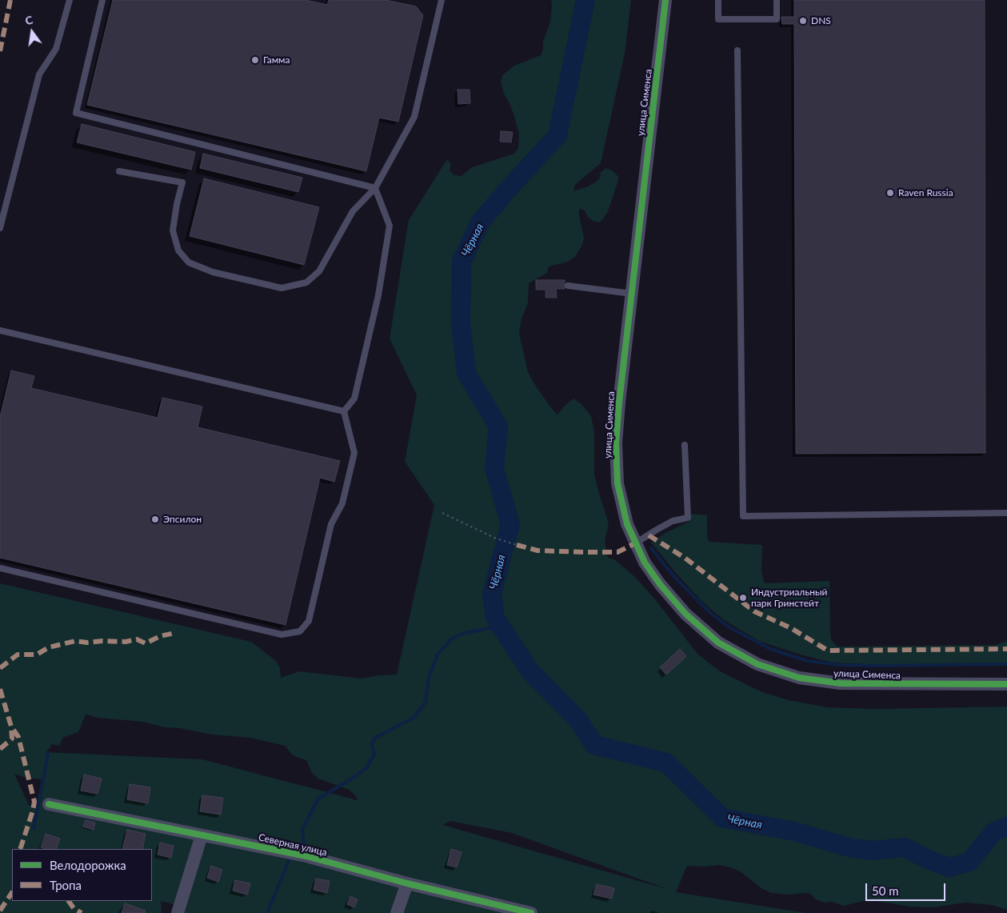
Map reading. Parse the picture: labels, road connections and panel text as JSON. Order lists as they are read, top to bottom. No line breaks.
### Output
{"streets":{"street":["улица Сименса","Северная улица"]},"water":["Чёрная"],"places":["DNS","Гамма","Raven Russia","Эпсилон","Индустриальный парк Гринстейт"],"legend":["Велодорожка","Тропа"],"scale_bar":"50 m","north":"top"}
